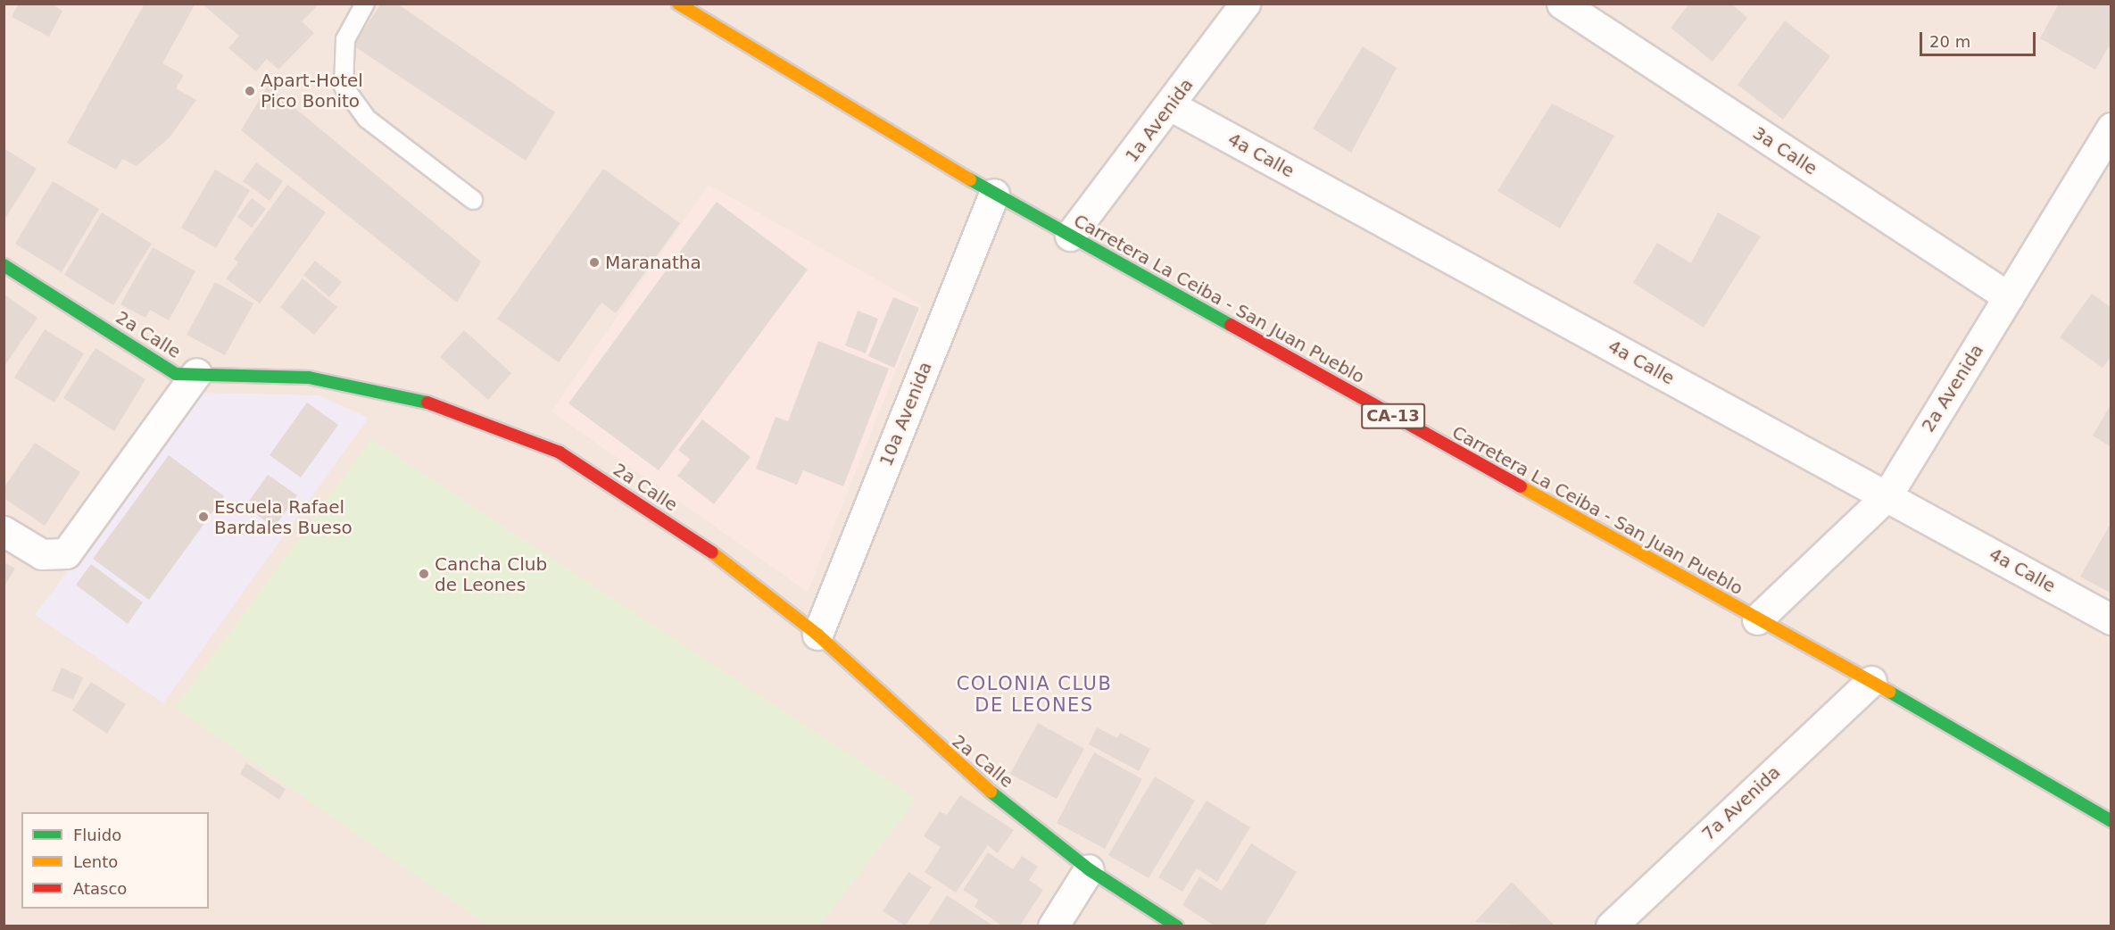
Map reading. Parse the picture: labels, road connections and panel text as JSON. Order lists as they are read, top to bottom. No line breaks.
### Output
{"streets":{"main road":["Carretera La Ceiba - San Juan Pueblo","2a Calle","CA-13"],"street":["1a Avenida","3a Calle","4a Calle","2a Avenida","10a Avenida","7a Avenida"]},"crossings":[["1a Avenida","4a Calle"],["1a Avenida","Carretera La Ceiba - San Juan Pueblo"],["3a Calle","2a Avenida"],["4a Calle","2a Avenida"],["Carretera La Ceiba - San Juan Pueblo","2a Avenida"],["Carretera La Ceiba - San Juan Pueblo","10a Avenida"],["Carretera La Ceiba - San Juan Pueblo","7a Avenida"],["2a Calle","10a Avenida"]],"districts":["COLONIA CLUB DE LEONES"],"places":["Apart-Hotel Pico Bonito","Maranatha","Escuela Rafael Bardales Bueso","Cancha Club de Leones"],"legend":["Fluido","Lento","Atasco"],"scale_bar":"20 m"}
